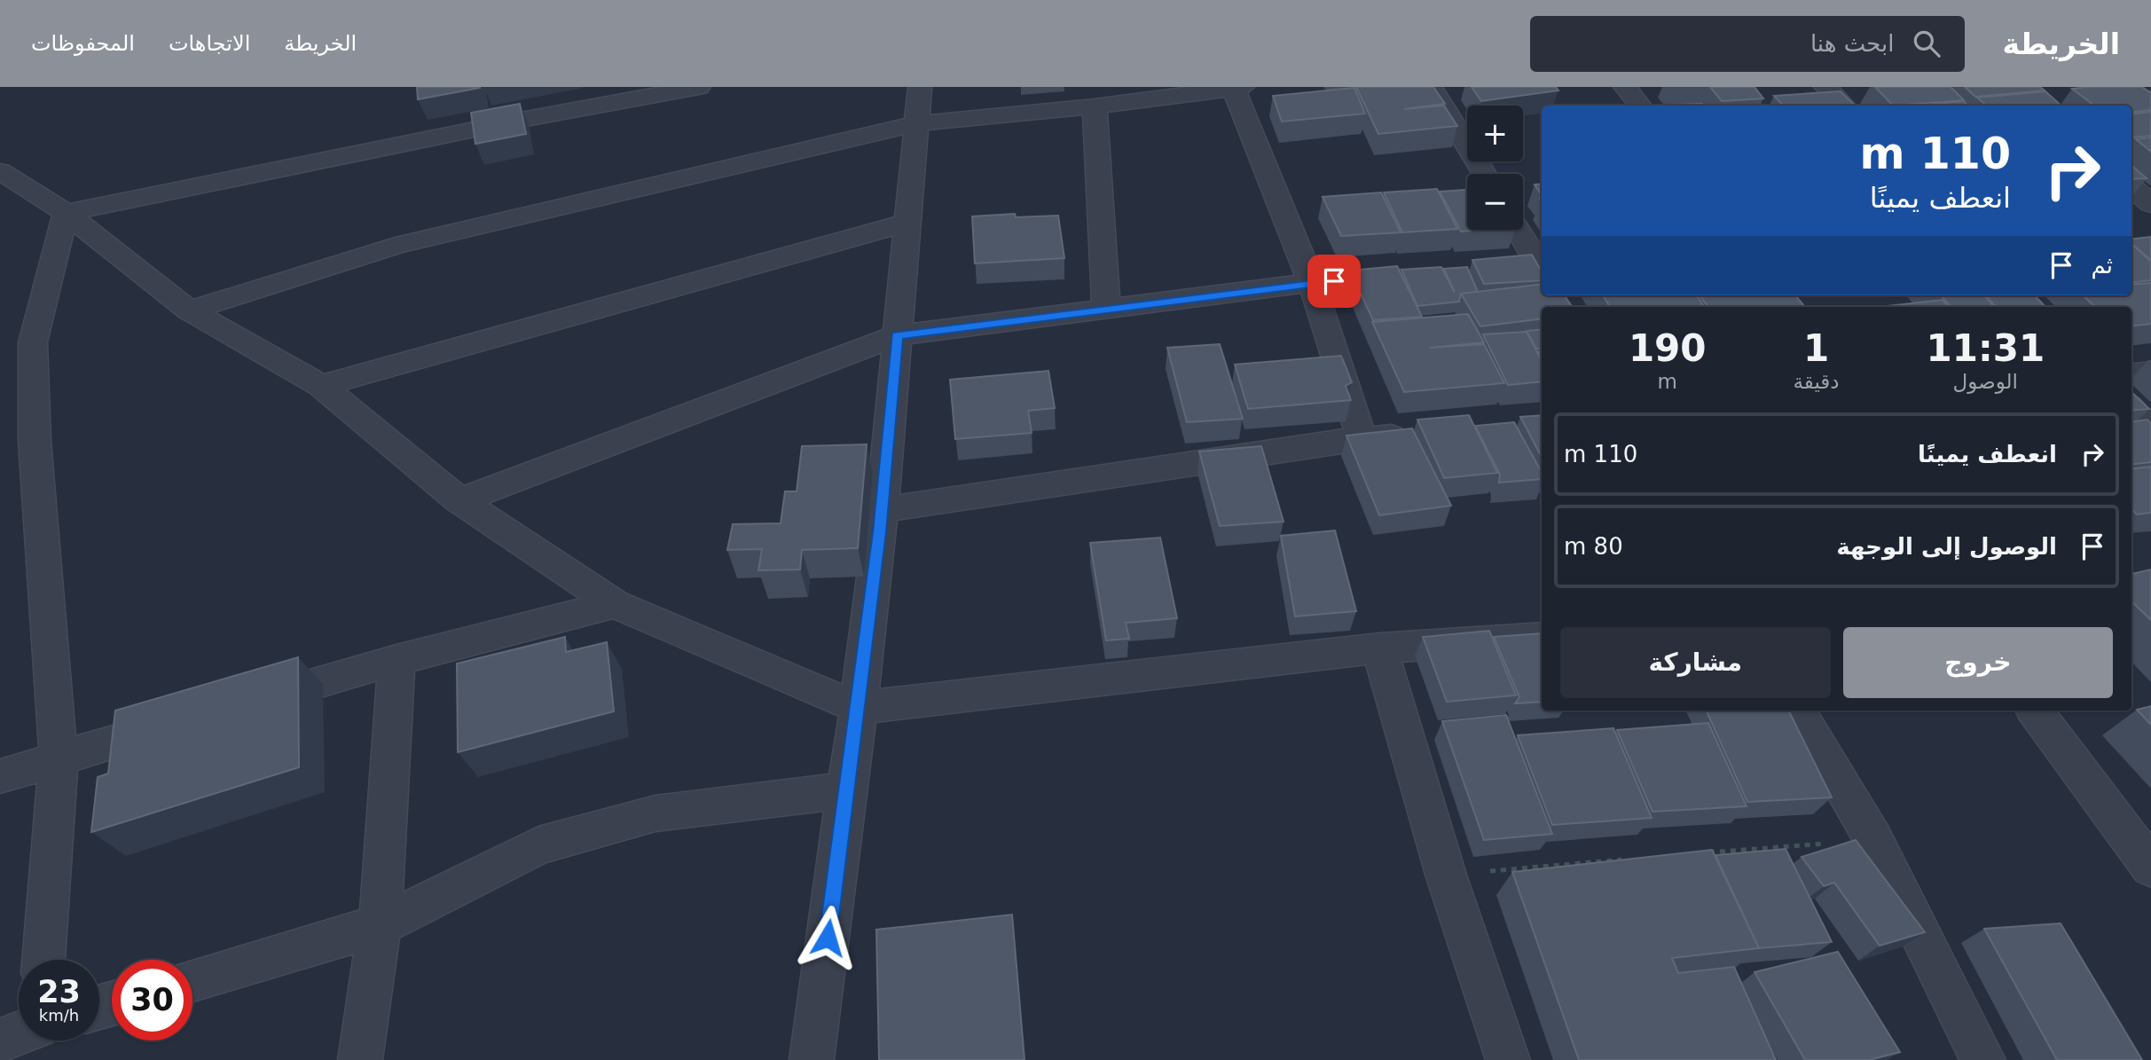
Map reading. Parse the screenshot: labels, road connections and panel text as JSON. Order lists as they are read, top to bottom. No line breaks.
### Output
{"page":{"header":"الخريطة","search":"ابحث هنا","nav":["الخريطة","الاتجاهات","المحفوظات"],"map_buttons":["+","−"],"turn":["110 m","انعطف يمينًا"],"then":"ثم","eta":["11:31","الوصول","1","دقيقة","190","m"],"list":[{"name":"انعطف يمينًا","value":"110 m"},{"name":"الوصول إلى الوجهة","value":"80 m"}],"buttons":["خروج","مشاركة"],"speed":"23 km/h","limit":"30"}}
